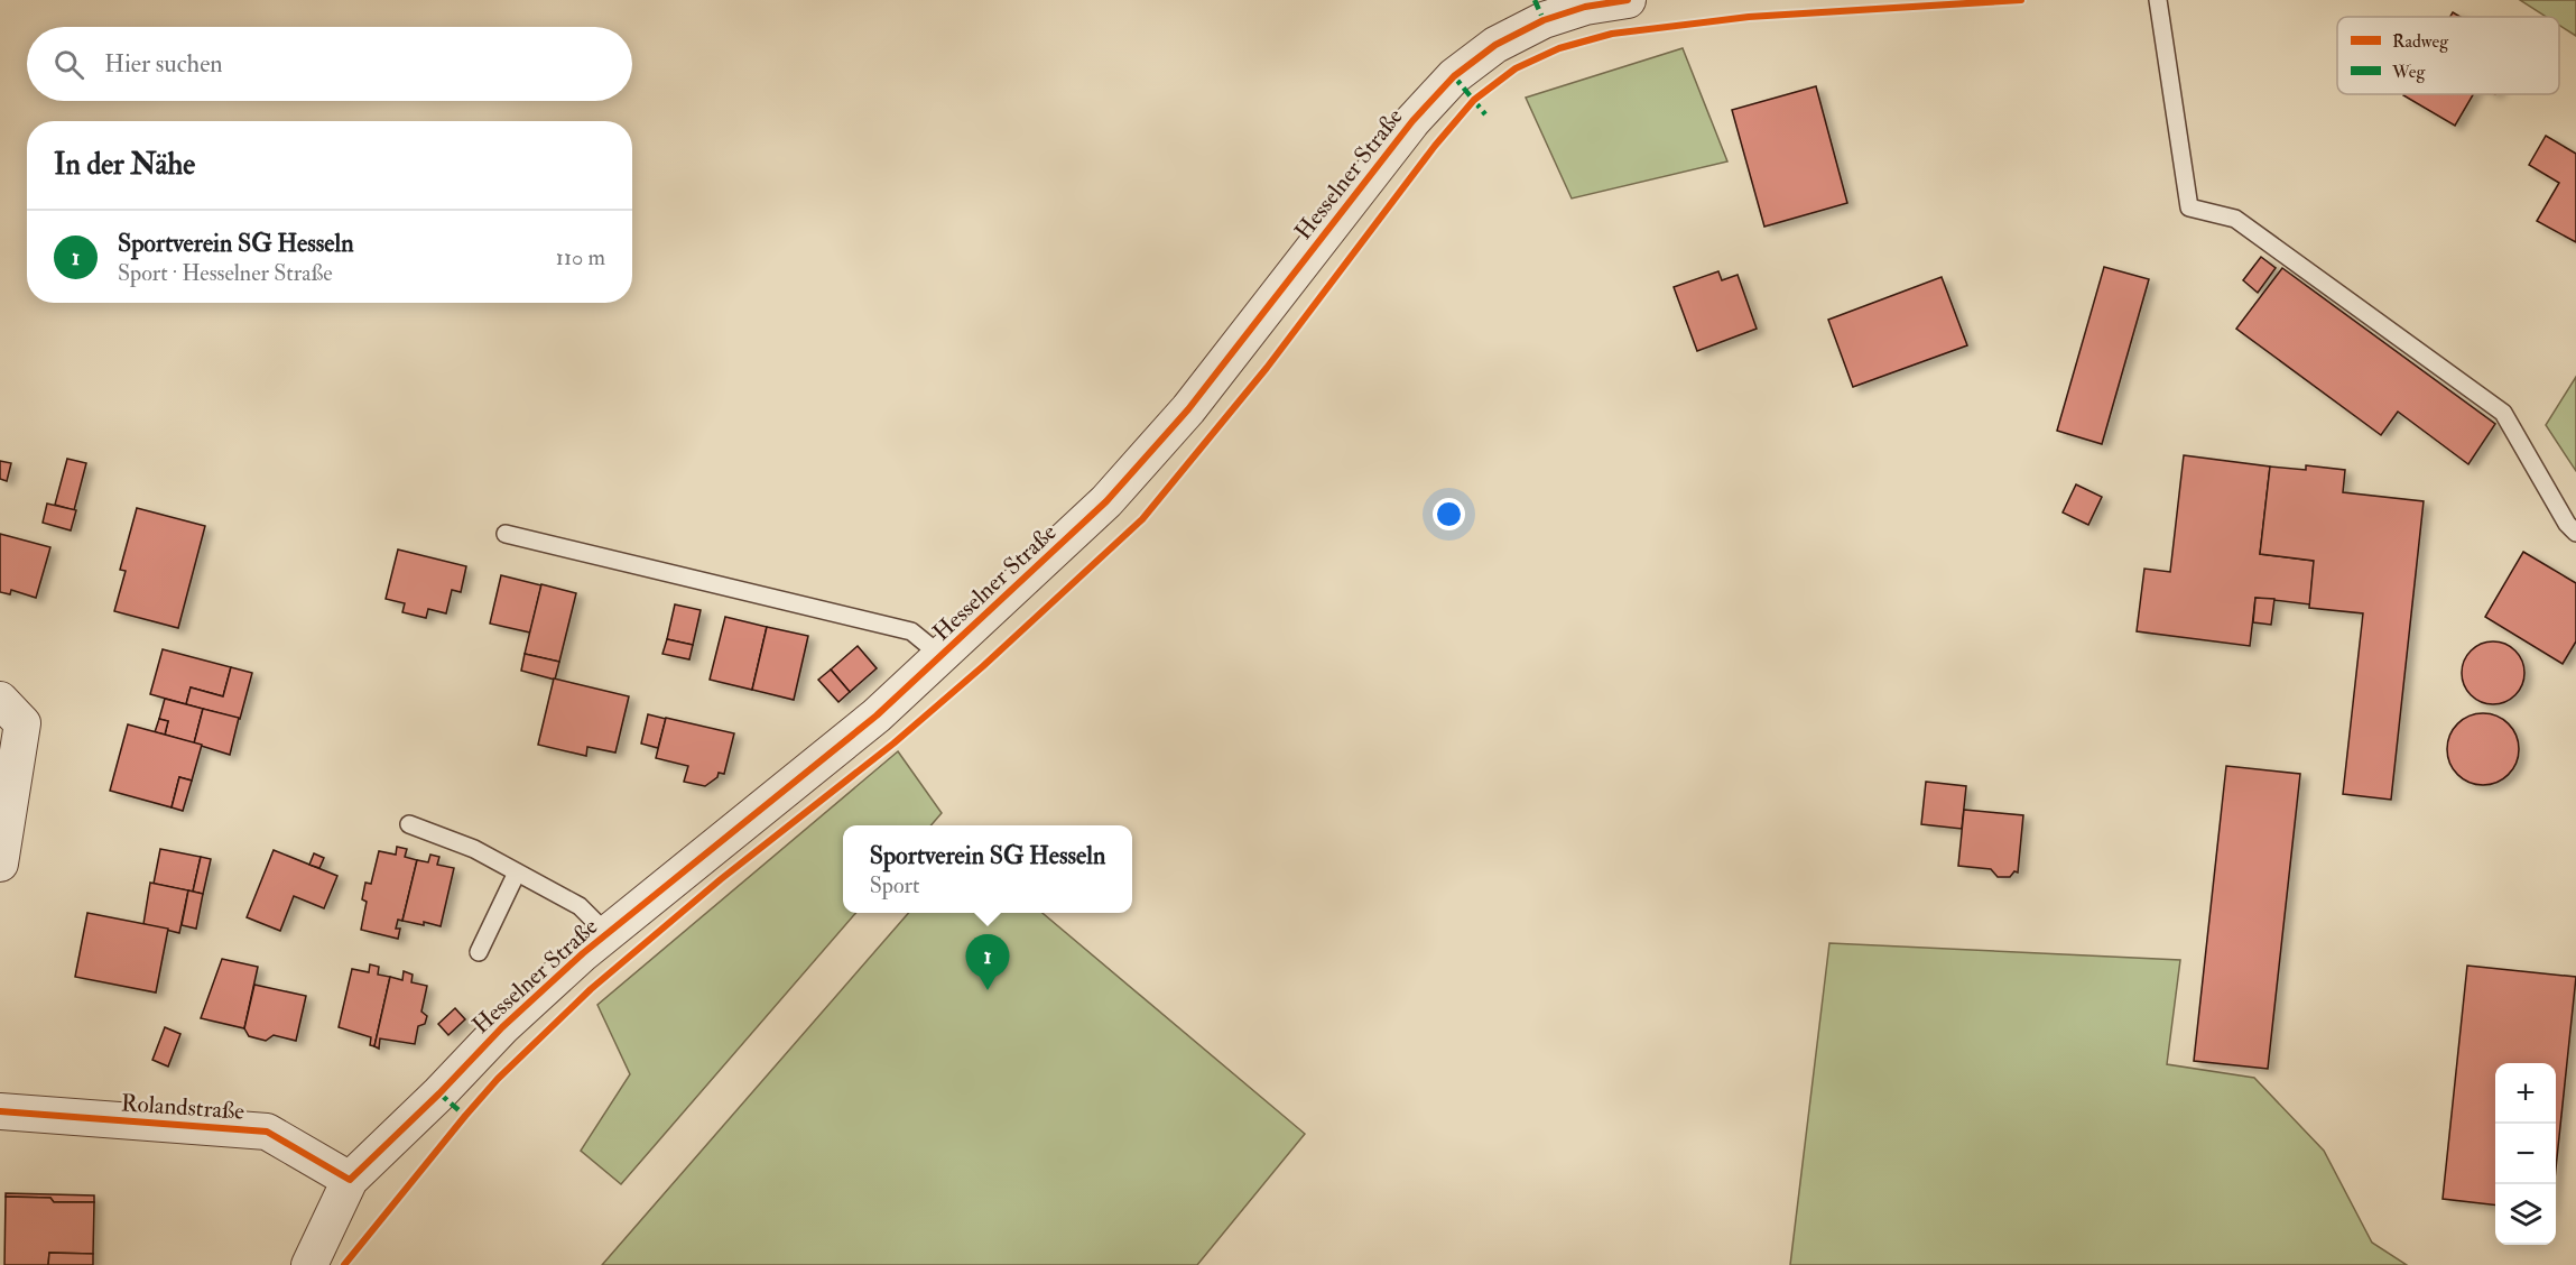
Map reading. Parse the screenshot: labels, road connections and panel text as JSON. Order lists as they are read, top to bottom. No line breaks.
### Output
{"streets":{"street":["Hesselner Straße","Rolandstraße"]},"crossings":[["Hesselner Straße","Rolandstraße"]],"legend":["Radweg","Weg"],"page":{"search":"Hier suchen","heading":"In der Nähe","list":[{"mark":"1","name":"Sportverein SG Hesseln","note":"Sport · Hesselner Straße","value":"110 m"}],"popup":["Sportverein SG Hesseln","Sport"],"pins":"1","map_buttons":["+","−"]}}
